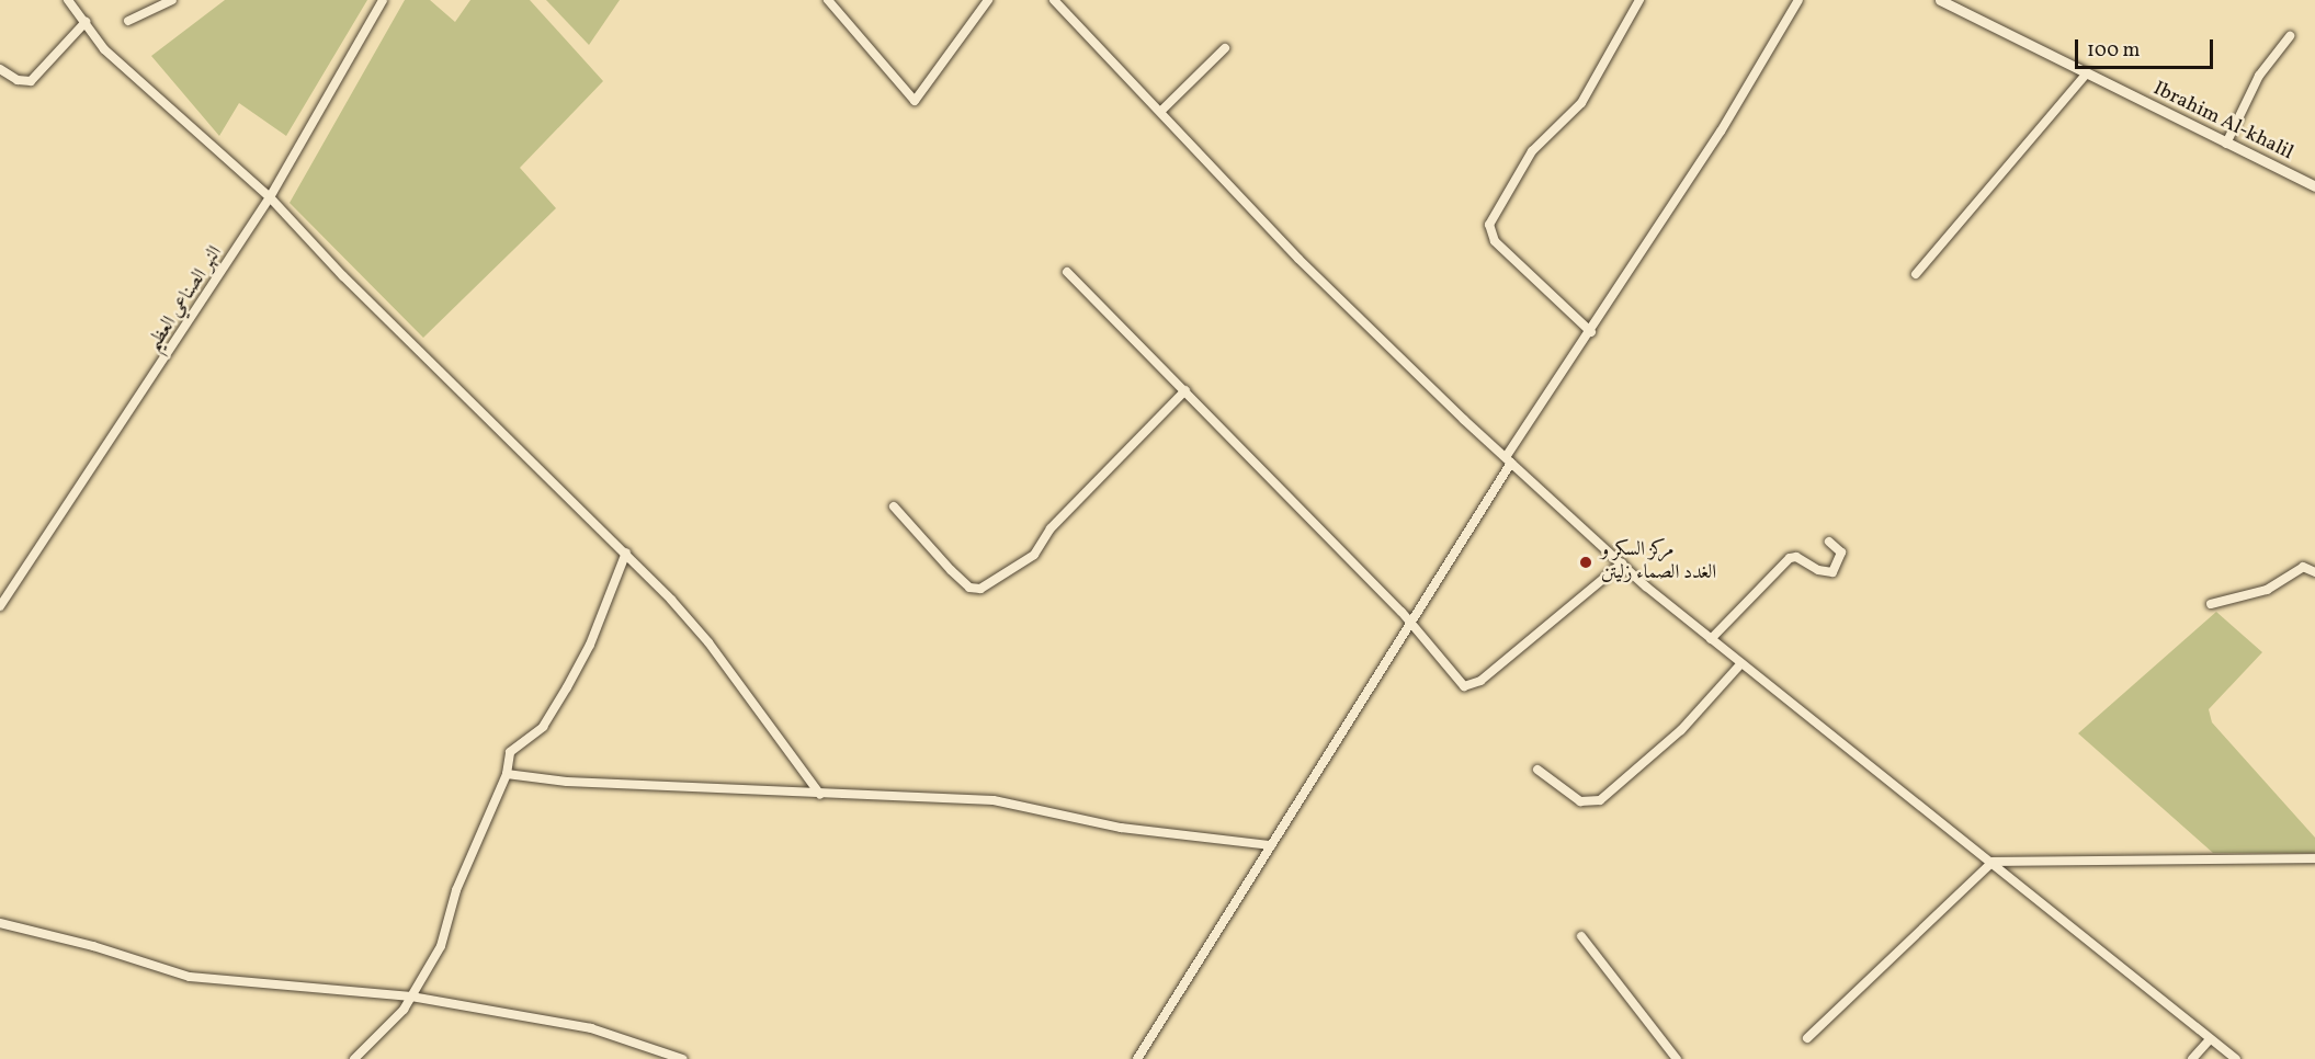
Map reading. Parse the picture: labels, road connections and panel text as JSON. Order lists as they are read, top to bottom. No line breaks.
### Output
{"streets":{"street":["Ibrahim Al-khalil","النهر الصناعي العظيم"]},"places":["مركز السكر و الغدد الصماء زليتن"],"scale_bar":"100 m"}
